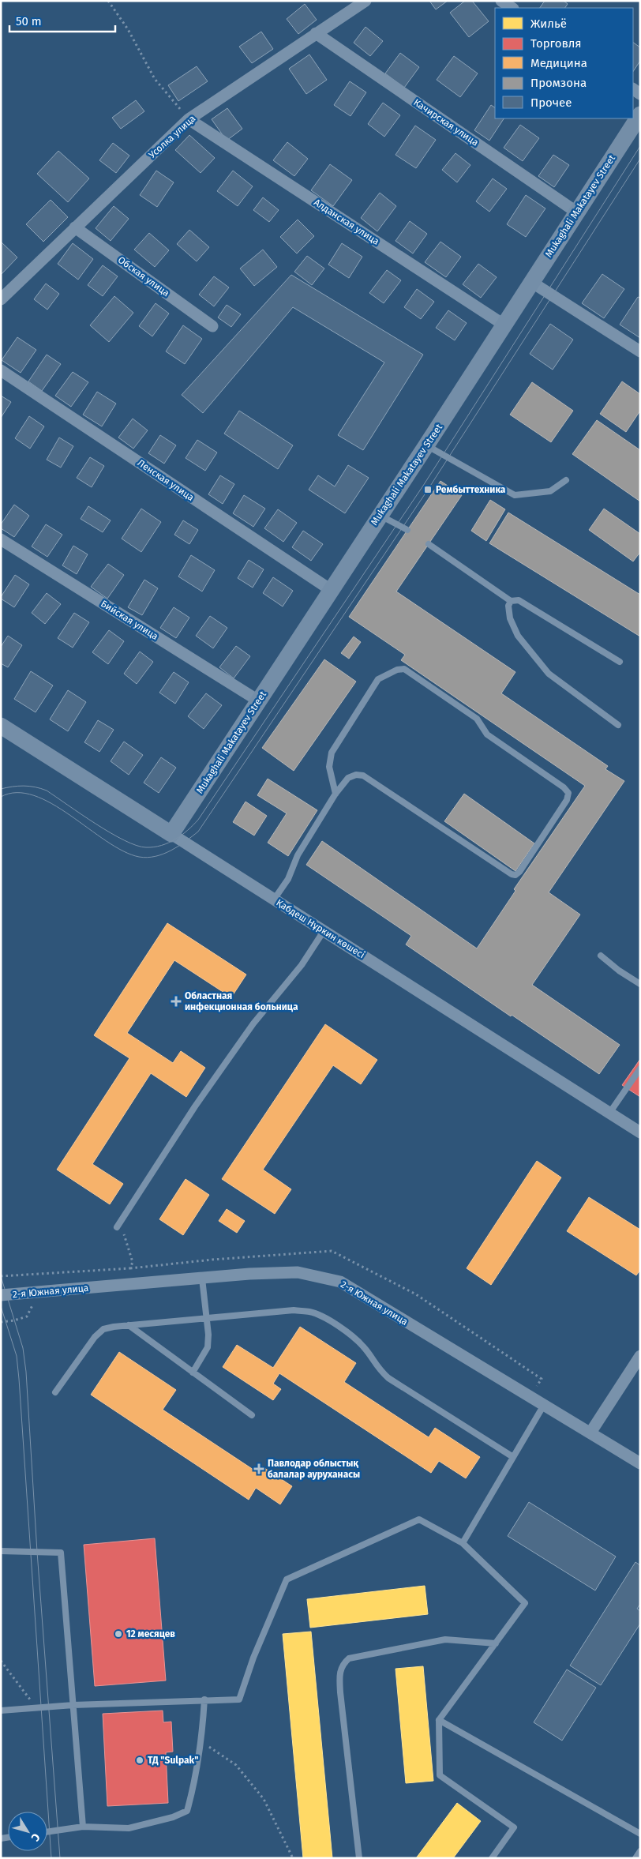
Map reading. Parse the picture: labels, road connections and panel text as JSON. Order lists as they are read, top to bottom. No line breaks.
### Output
{"streets":{"main road":["Mukaghali Makatayev Street","Қабдеш Нұркин көшесі"],"street":["Качирская улица","Усолка улица","Алданская улица","Обская улица","Ленская улица","Бийская улица","2-я Южная улица"]},"crossings":[["Качирская улица","Усолка улица"],["Качирская улица","Mukaghali Makatayev Street"],["Усолка улица","Алданская улица"],["Усолка улица","Обская улица"],["Mukaghali Makatayev Street","Алданская улица"],["Mukaghali Makatayev Street","Ленская улица"],["Mukaghali Makatayev Street","Бийская улица"],["Mukaghali Makatayev Street","Қабдеш Нұркин көшесі"]],"places":{"transit":["Рембыттехника"],"health":["Областная инфекционная больница","Павлодар облыстық балалар ауруханасы"],"other":["12 месяцев","ТД \"Sulpak\""]},"legend":["Жильё","Торговля","Медицина","Промзона","Прочее"],"scale_bar":"50 m","north":"bottom right"}
